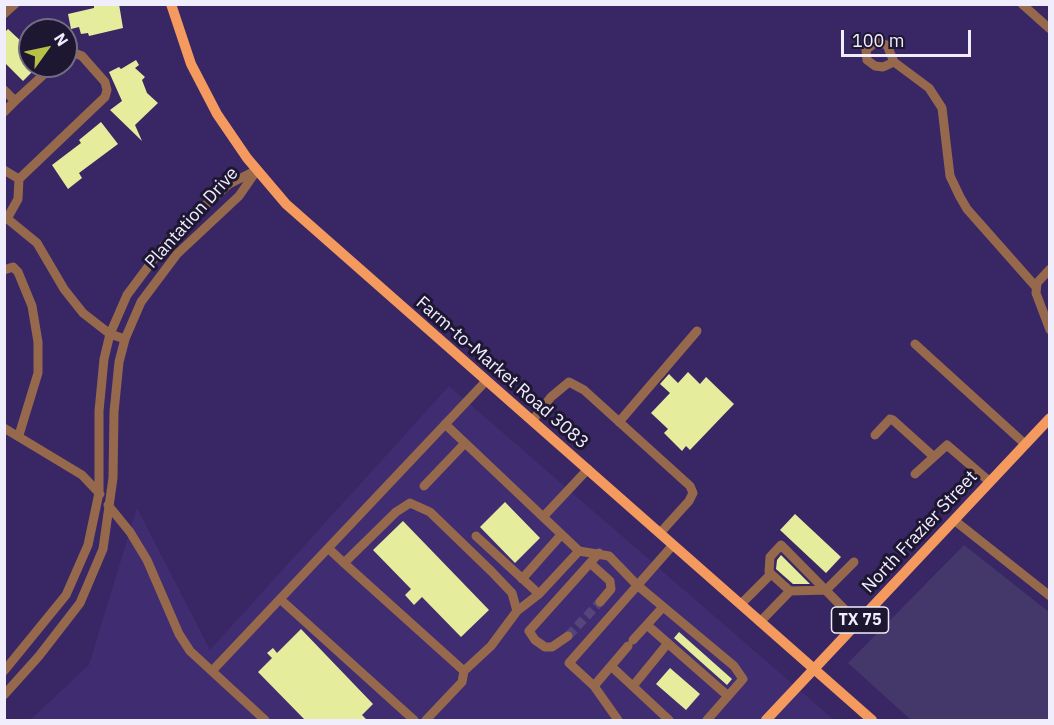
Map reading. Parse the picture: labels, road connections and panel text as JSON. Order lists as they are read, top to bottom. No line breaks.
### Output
{"streets":{"main road":["Farm-to-Market Road 3083","North Frazier Street","TX 75"],"street":["Plantation Drive"]},"crossings":[["Plantation Drive","Farm-to-Market Road 3083"],["Farm-to-Market Road 3083","North Frazier Street"]],"scale_bar":"100 m","north":"top right"}
